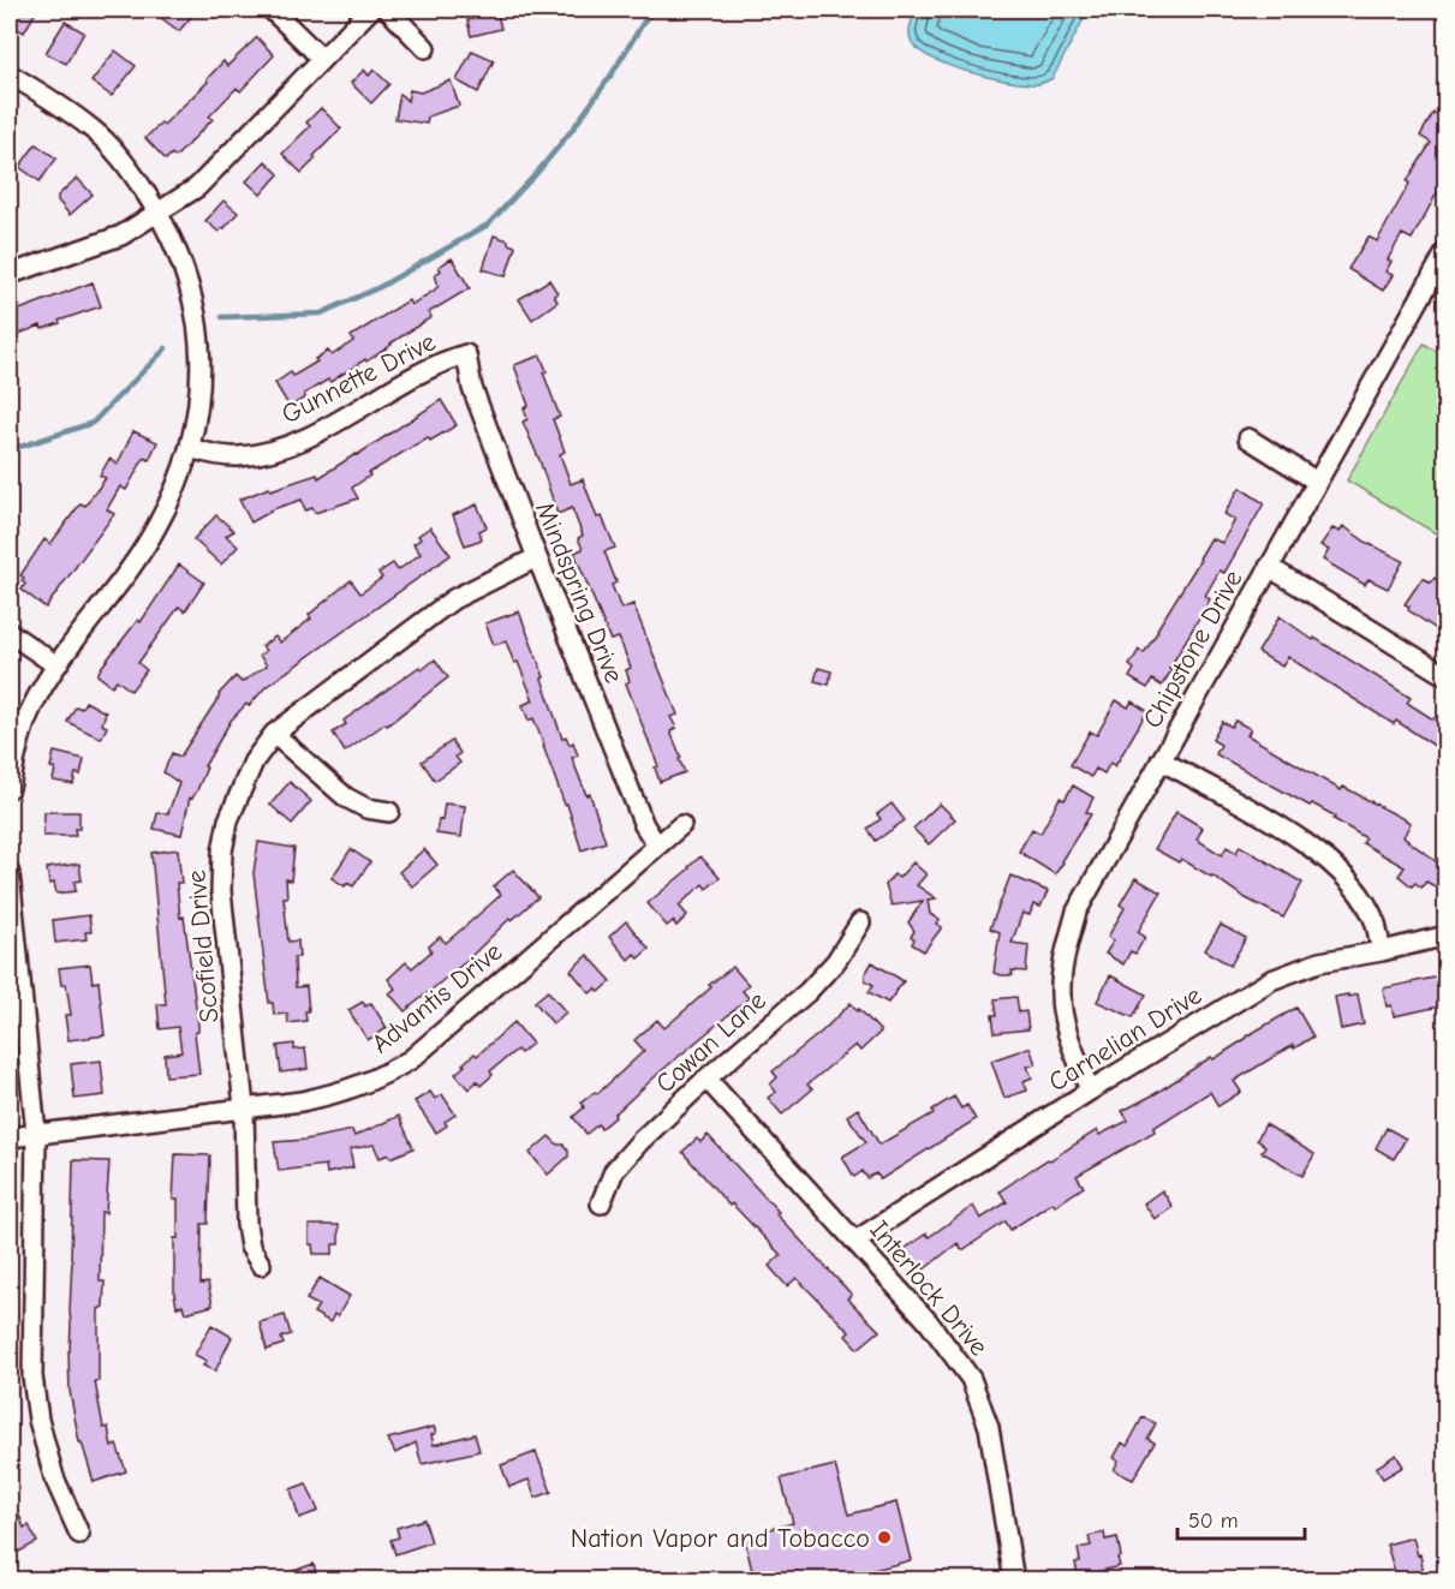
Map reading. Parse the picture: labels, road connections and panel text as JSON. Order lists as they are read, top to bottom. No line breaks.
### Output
{"streets":{"street":["Gunnette Drive","Mindspring Drive","Chipstone Drive","Scofield Drive","Advantis Drive","Carnelian Drive","Cowan Lane","Interlock Drive"]},"crossings":[["Gunnette Drive","Mindspring Drive"],["Mindspring Drive","Scofield Drive"],["Mindspring Drive","Advantis Drive"],["Chipstone Drive","Carnelian Drive"],["Scofield Drive","Advantis Drive"],["Carnelian Drive","Interlock Drive"],["Cowan Lane","Interlock Drive"]],"places":["Nation Vapor and Tobacco"],"scale_bar":"50 m"}
